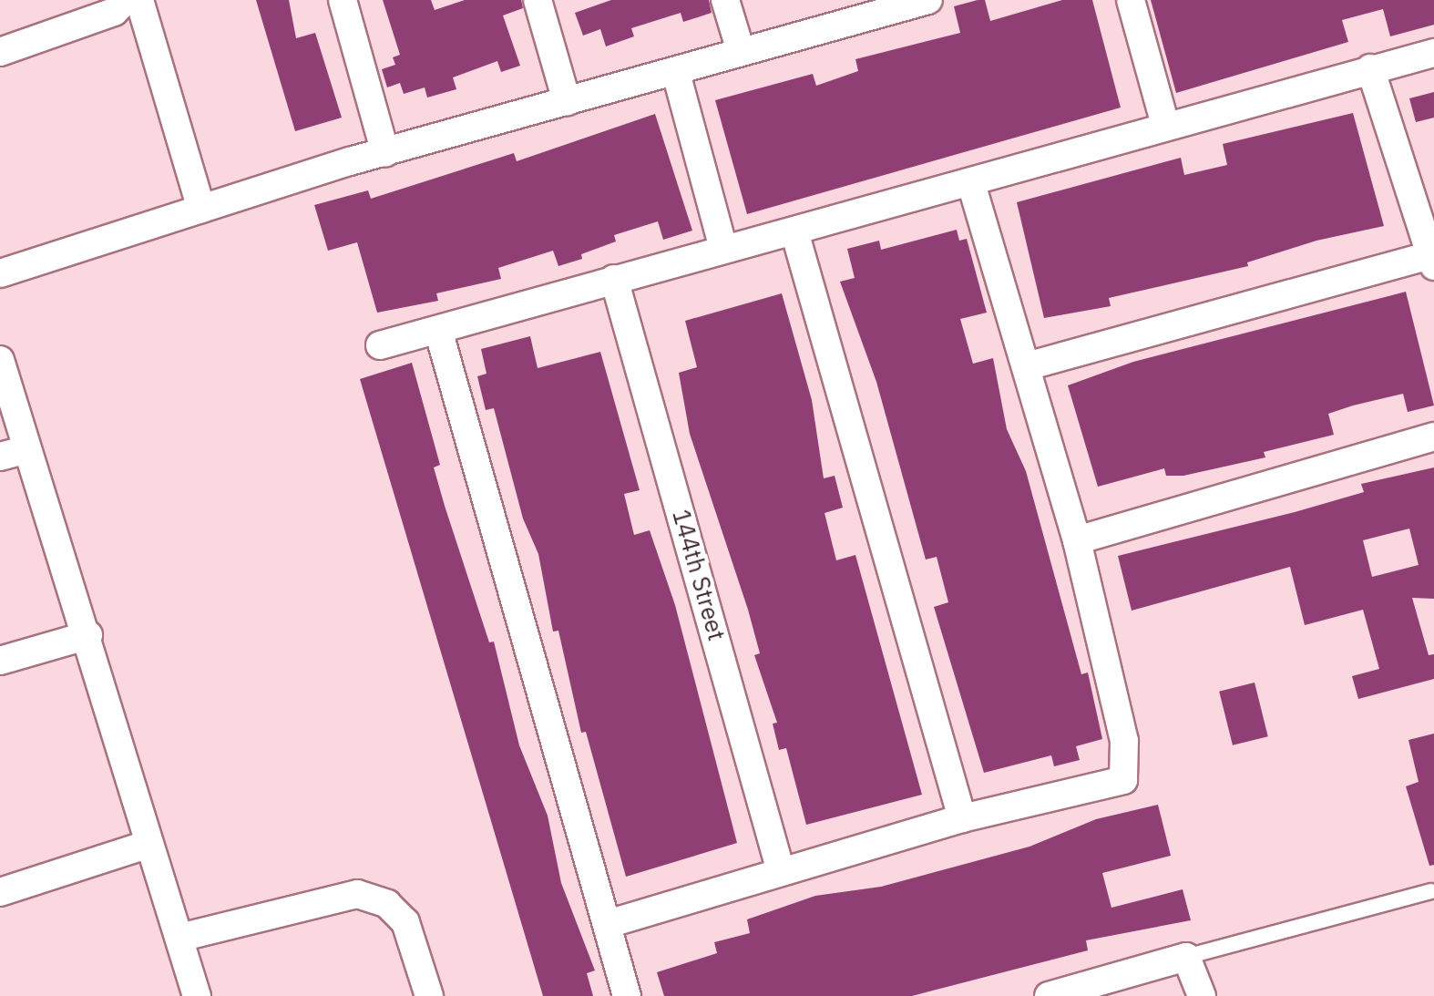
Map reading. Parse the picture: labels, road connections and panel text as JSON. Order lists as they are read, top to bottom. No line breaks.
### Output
{"streets":{"street":["144th Street"]}}
